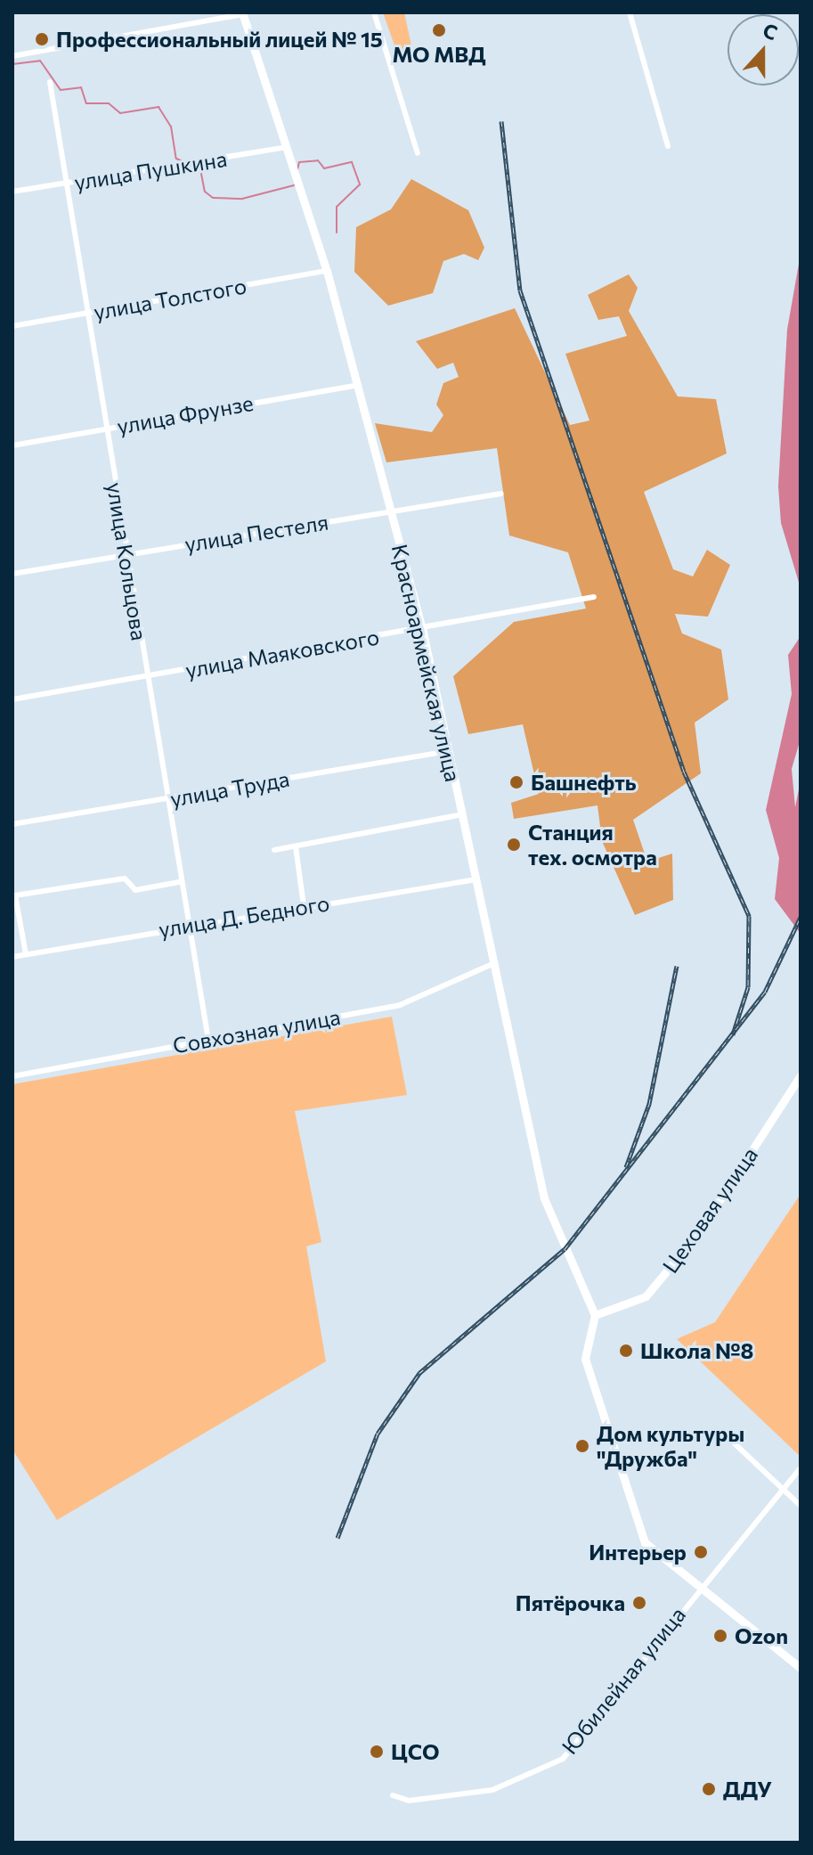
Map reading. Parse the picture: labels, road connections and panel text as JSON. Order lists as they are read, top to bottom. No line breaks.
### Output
{"streets":{"main road":["Красноармейская улица","Цеховая улица"],"street":["улица Пушкина","улица Толстого","улица Фрунзе","улица Пестеля","улица Кольцова","улица Маяковского","улица Труда","улица Д. Бедного","Совхозная улица","Юбилейная улица"]},"crossings":[["улица Пушкина","улица Кольцова"],["улица Пушкина","Красноармейская улица"],["улица Толстого","улица Кольцова"],["улица Толстого","Красноармейская улица"],["улица Фрунзе","улица Кольцова"],["улица Фрунзе","Красноармейская улица"],["улица Пестеля","улица Кольцова"],["улица Пестеля","Красноармейская улица"],["улица Кольцова","улица Маяковского"],["улица Кольцова","улица Труда"],["улица Кольцова","улица Д. Бедного"],["улица Кольцова","Совхозная улица"],["улица Маяковского","Красноармейская улица"],["Красноармейская улица","улица Труда"],["Красноармейская улица","улица Д. Бедного"],["Красноармейская улица","Совхозная улица"],["Красноармейская улица","Цеховая улица"]],"places":["МО МВД","Профессиональный лицей № 15","Башнефть","Станция тех. осмотра","Школа №8","Дом культуры \"Дружба\"","Интерьер","Пятёрочка","Ozon","ЦСО","ДДУ"],"north":"top"}
